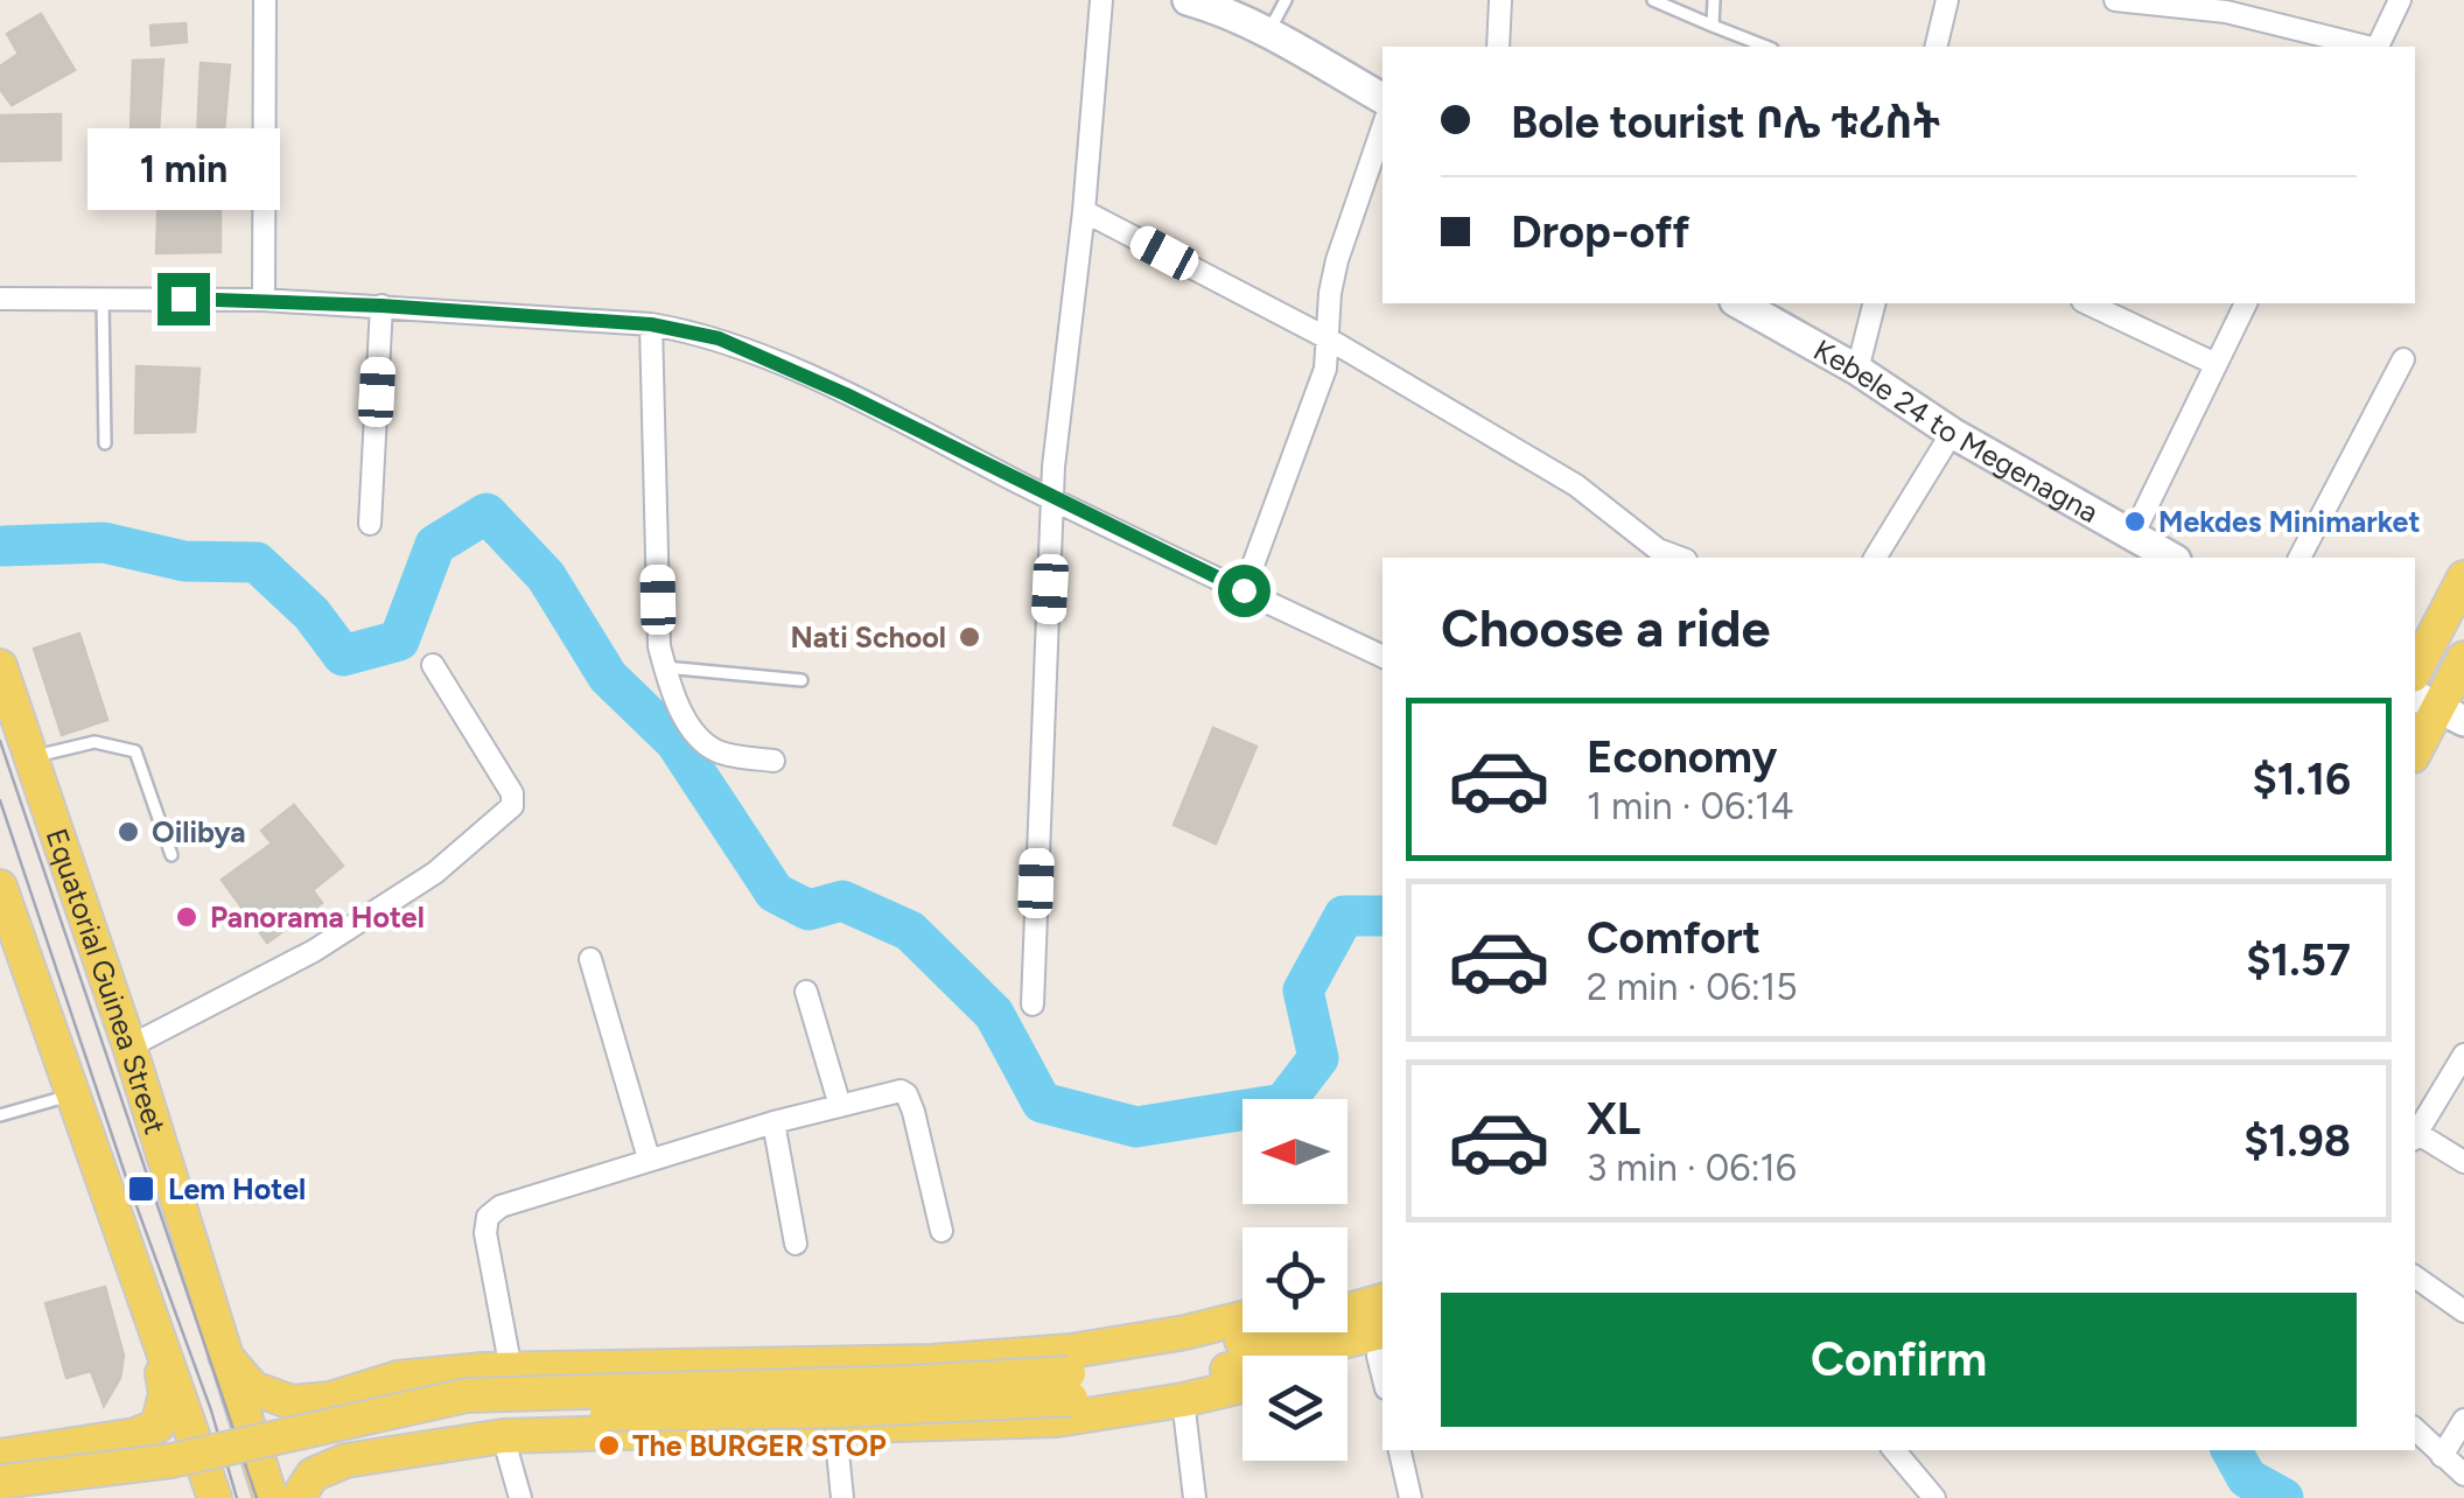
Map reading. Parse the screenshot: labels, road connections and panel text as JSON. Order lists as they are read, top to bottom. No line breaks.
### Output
{"streets":{"main road":["Kebele 24 to Megenagna","Equatorial Guinea Street"]},"places":{"other":["Mekdes Minimarket","Nati School","Oilibya","Panorama Hotel","The BURGER STOP"],"transit":["Lem Hotel"]},"north":"left","page":{"banner":["Bole tourist ቦሌ ቱሪስት","Drop-off"],"bubble":"1 min","heading":"Choose a ride","list":[{"name":"Economy","note":"1 min · 06:14","value":"$1.16"},{"name":"Comfort","note":"2 min · 06:15","value":"$1.57"},{"name":"XL","note":"3 min · 06:16","value":"$1.98"}],"buttons":"Confirm"}}
